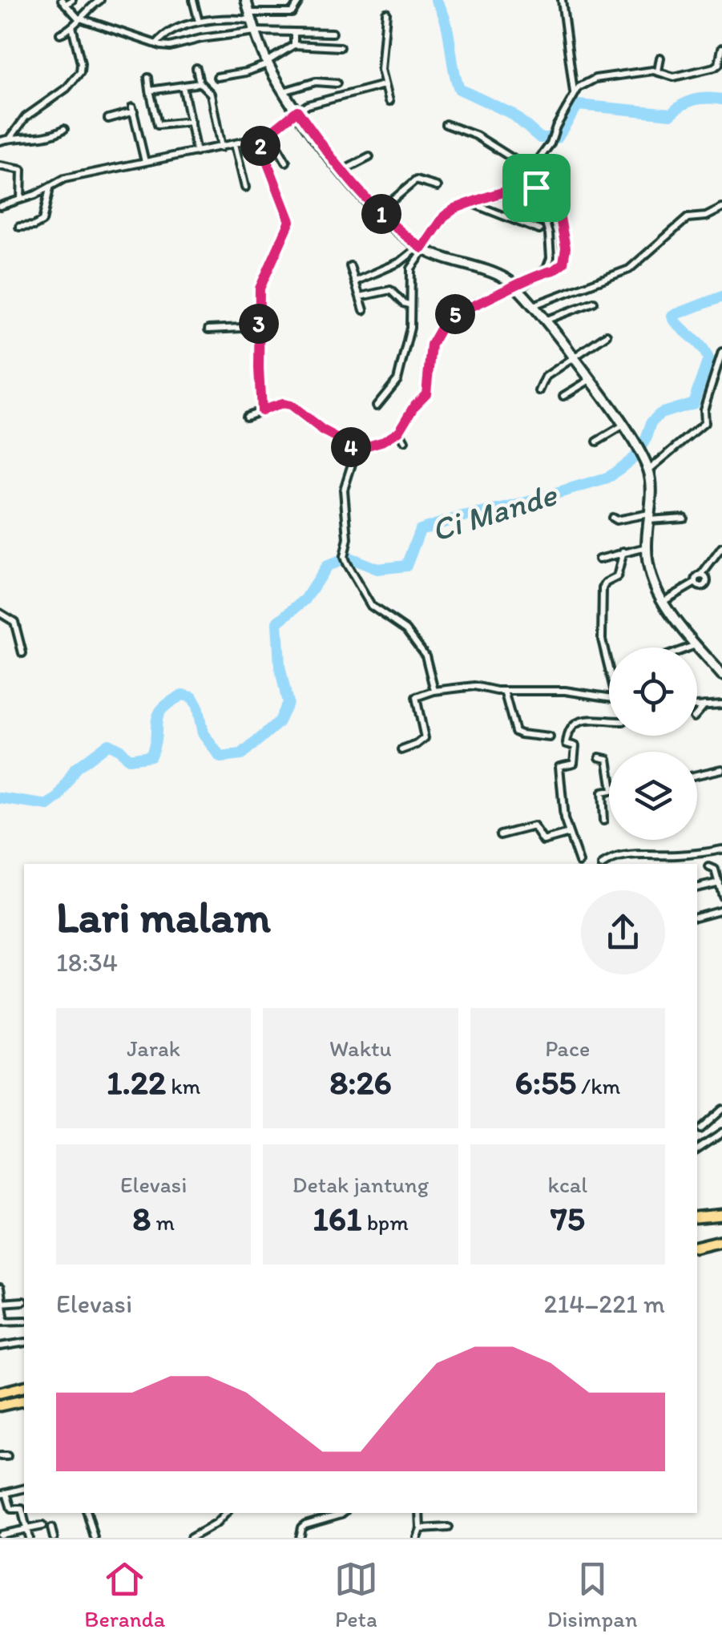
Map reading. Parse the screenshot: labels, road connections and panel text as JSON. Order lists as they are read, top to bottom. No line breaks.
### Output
{"water":["Ci Mande"],"page":{"pins":["2","1","5","3","4"],"heading":["Lari malam","18:34"],"stats":[["Jarak","1.22 km"],["Waktu","8:26"],["Pace","6:55 /km"],["Elevasi","8 m"],["Detak jantung","161 bpm"],["kcal","75"]],"chart":["Elevasi","214–221 m"],"tabs":["Beranda","Peta","Disimpan"]}}
